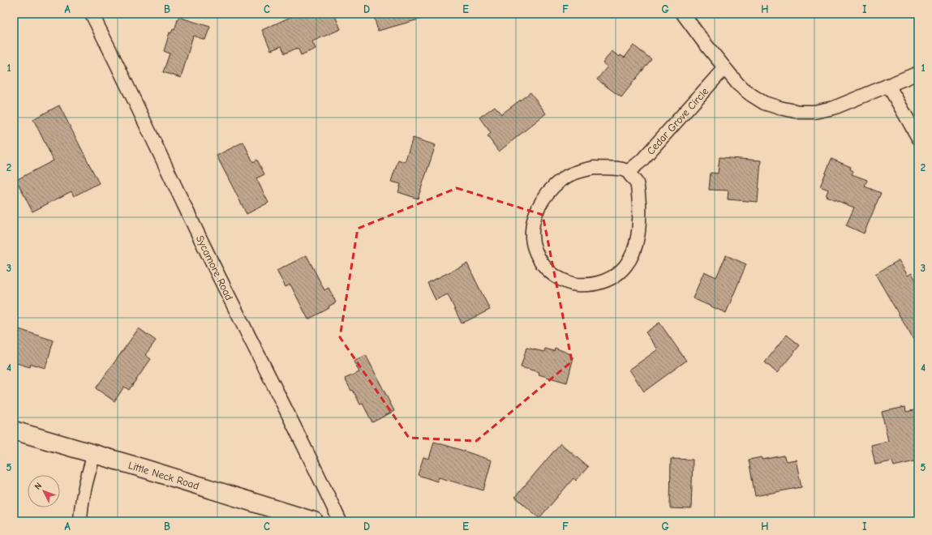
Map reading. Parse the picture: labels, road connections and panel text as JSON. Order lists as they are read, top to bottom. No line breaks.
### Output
{"streets":{"street":["Cedar Grove Circle","Sycamore Road","Little Neck Road"]},"north":"top left","grid":{"columns":["A","B","C","D","E","F","G","H","I"],"rows":["1","2","3","4","5"]}}
